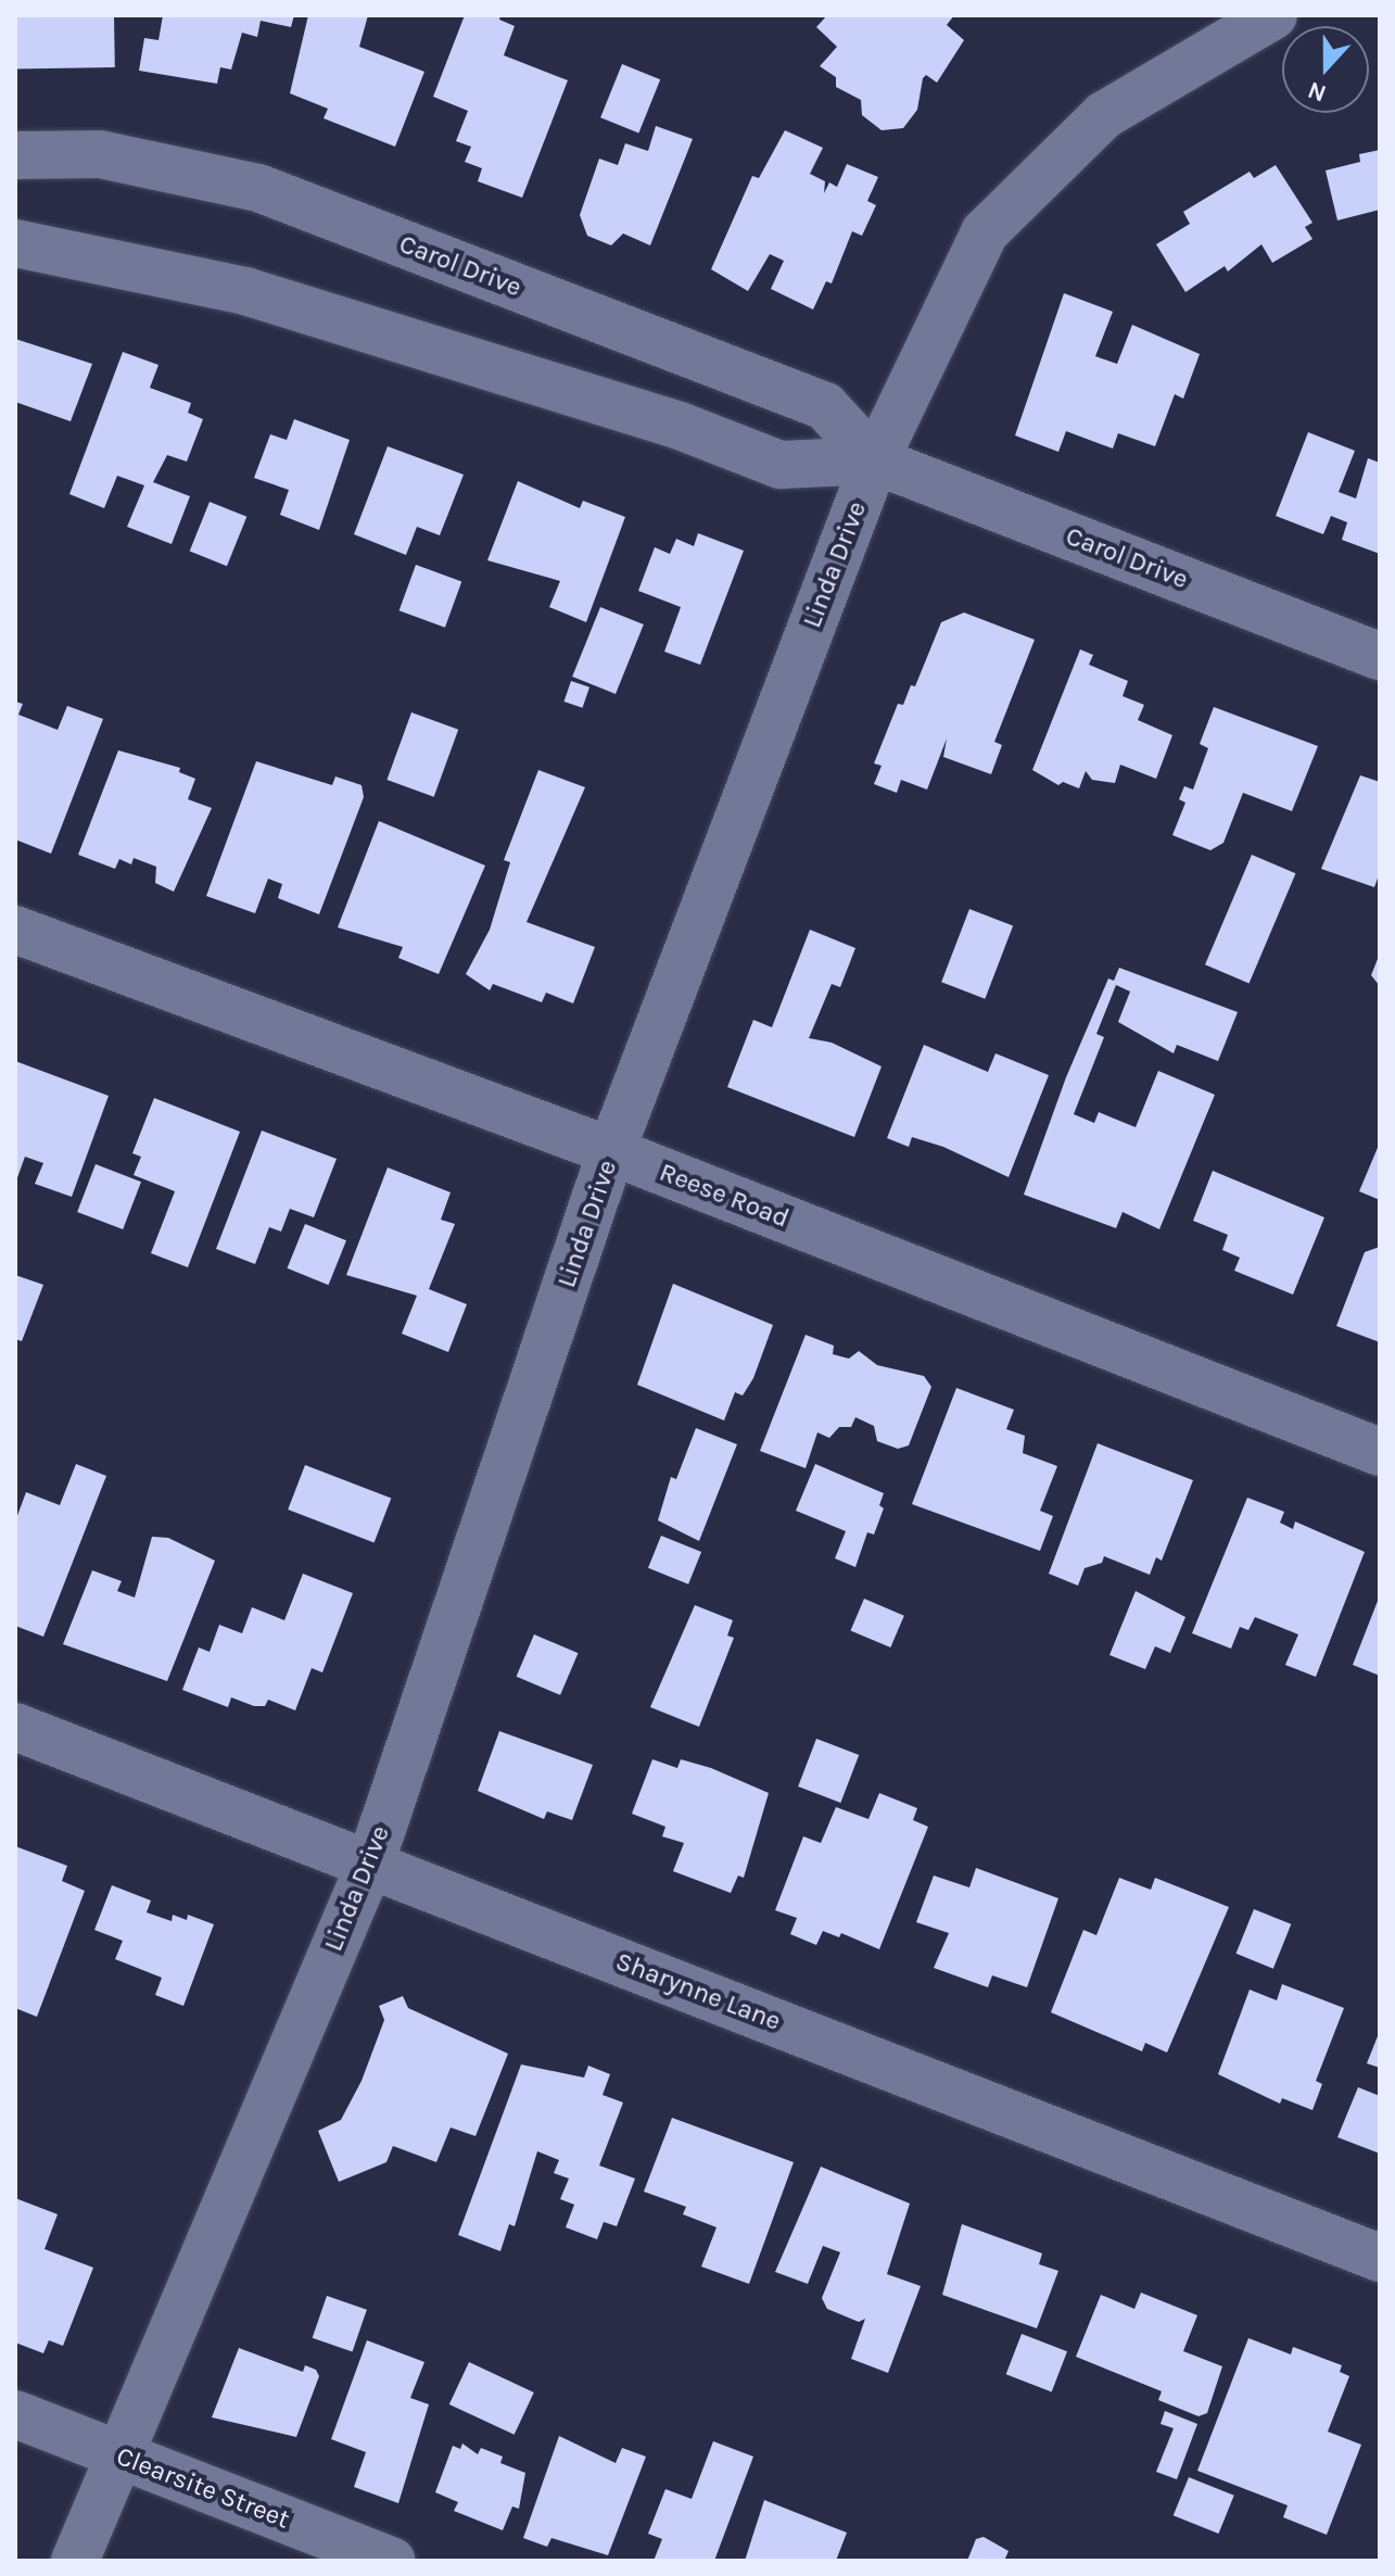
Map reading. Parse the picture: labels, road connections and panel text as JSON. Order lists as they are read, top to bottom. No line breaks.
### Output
{"streets":{"street":["Carol Drive","Linda Drive","Reese Road","Sharynne Lane","Clearsite Street"]},"crossings":[["Carol Drive","Linda Drive"],["Linda Drive","Reese Road"],["Linda Drive","Sharynne Lane"],["Linda Drive","Clearsite Street"]],"north":"bottom"}
